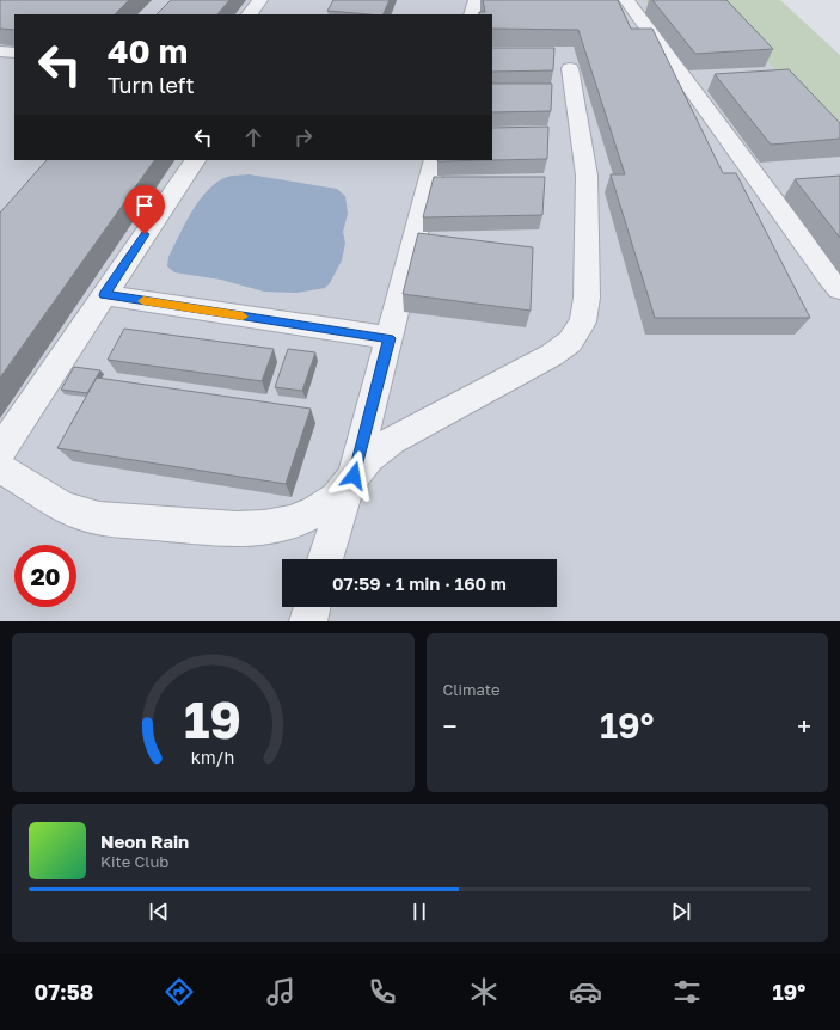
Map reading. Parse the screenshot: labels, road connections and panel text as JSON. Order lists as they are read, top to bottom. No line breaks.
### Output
{"page":{"turn":["40 m","Turn left"],"limit":"20","trip":"07:59 · 1 min · 160 m","tile":"Climate","heat":["−","19°","+"],"song":["Neon Rain","Kite Club"],"tabs":["07:58","19°"],"gauge":["19","km/h"]}}
